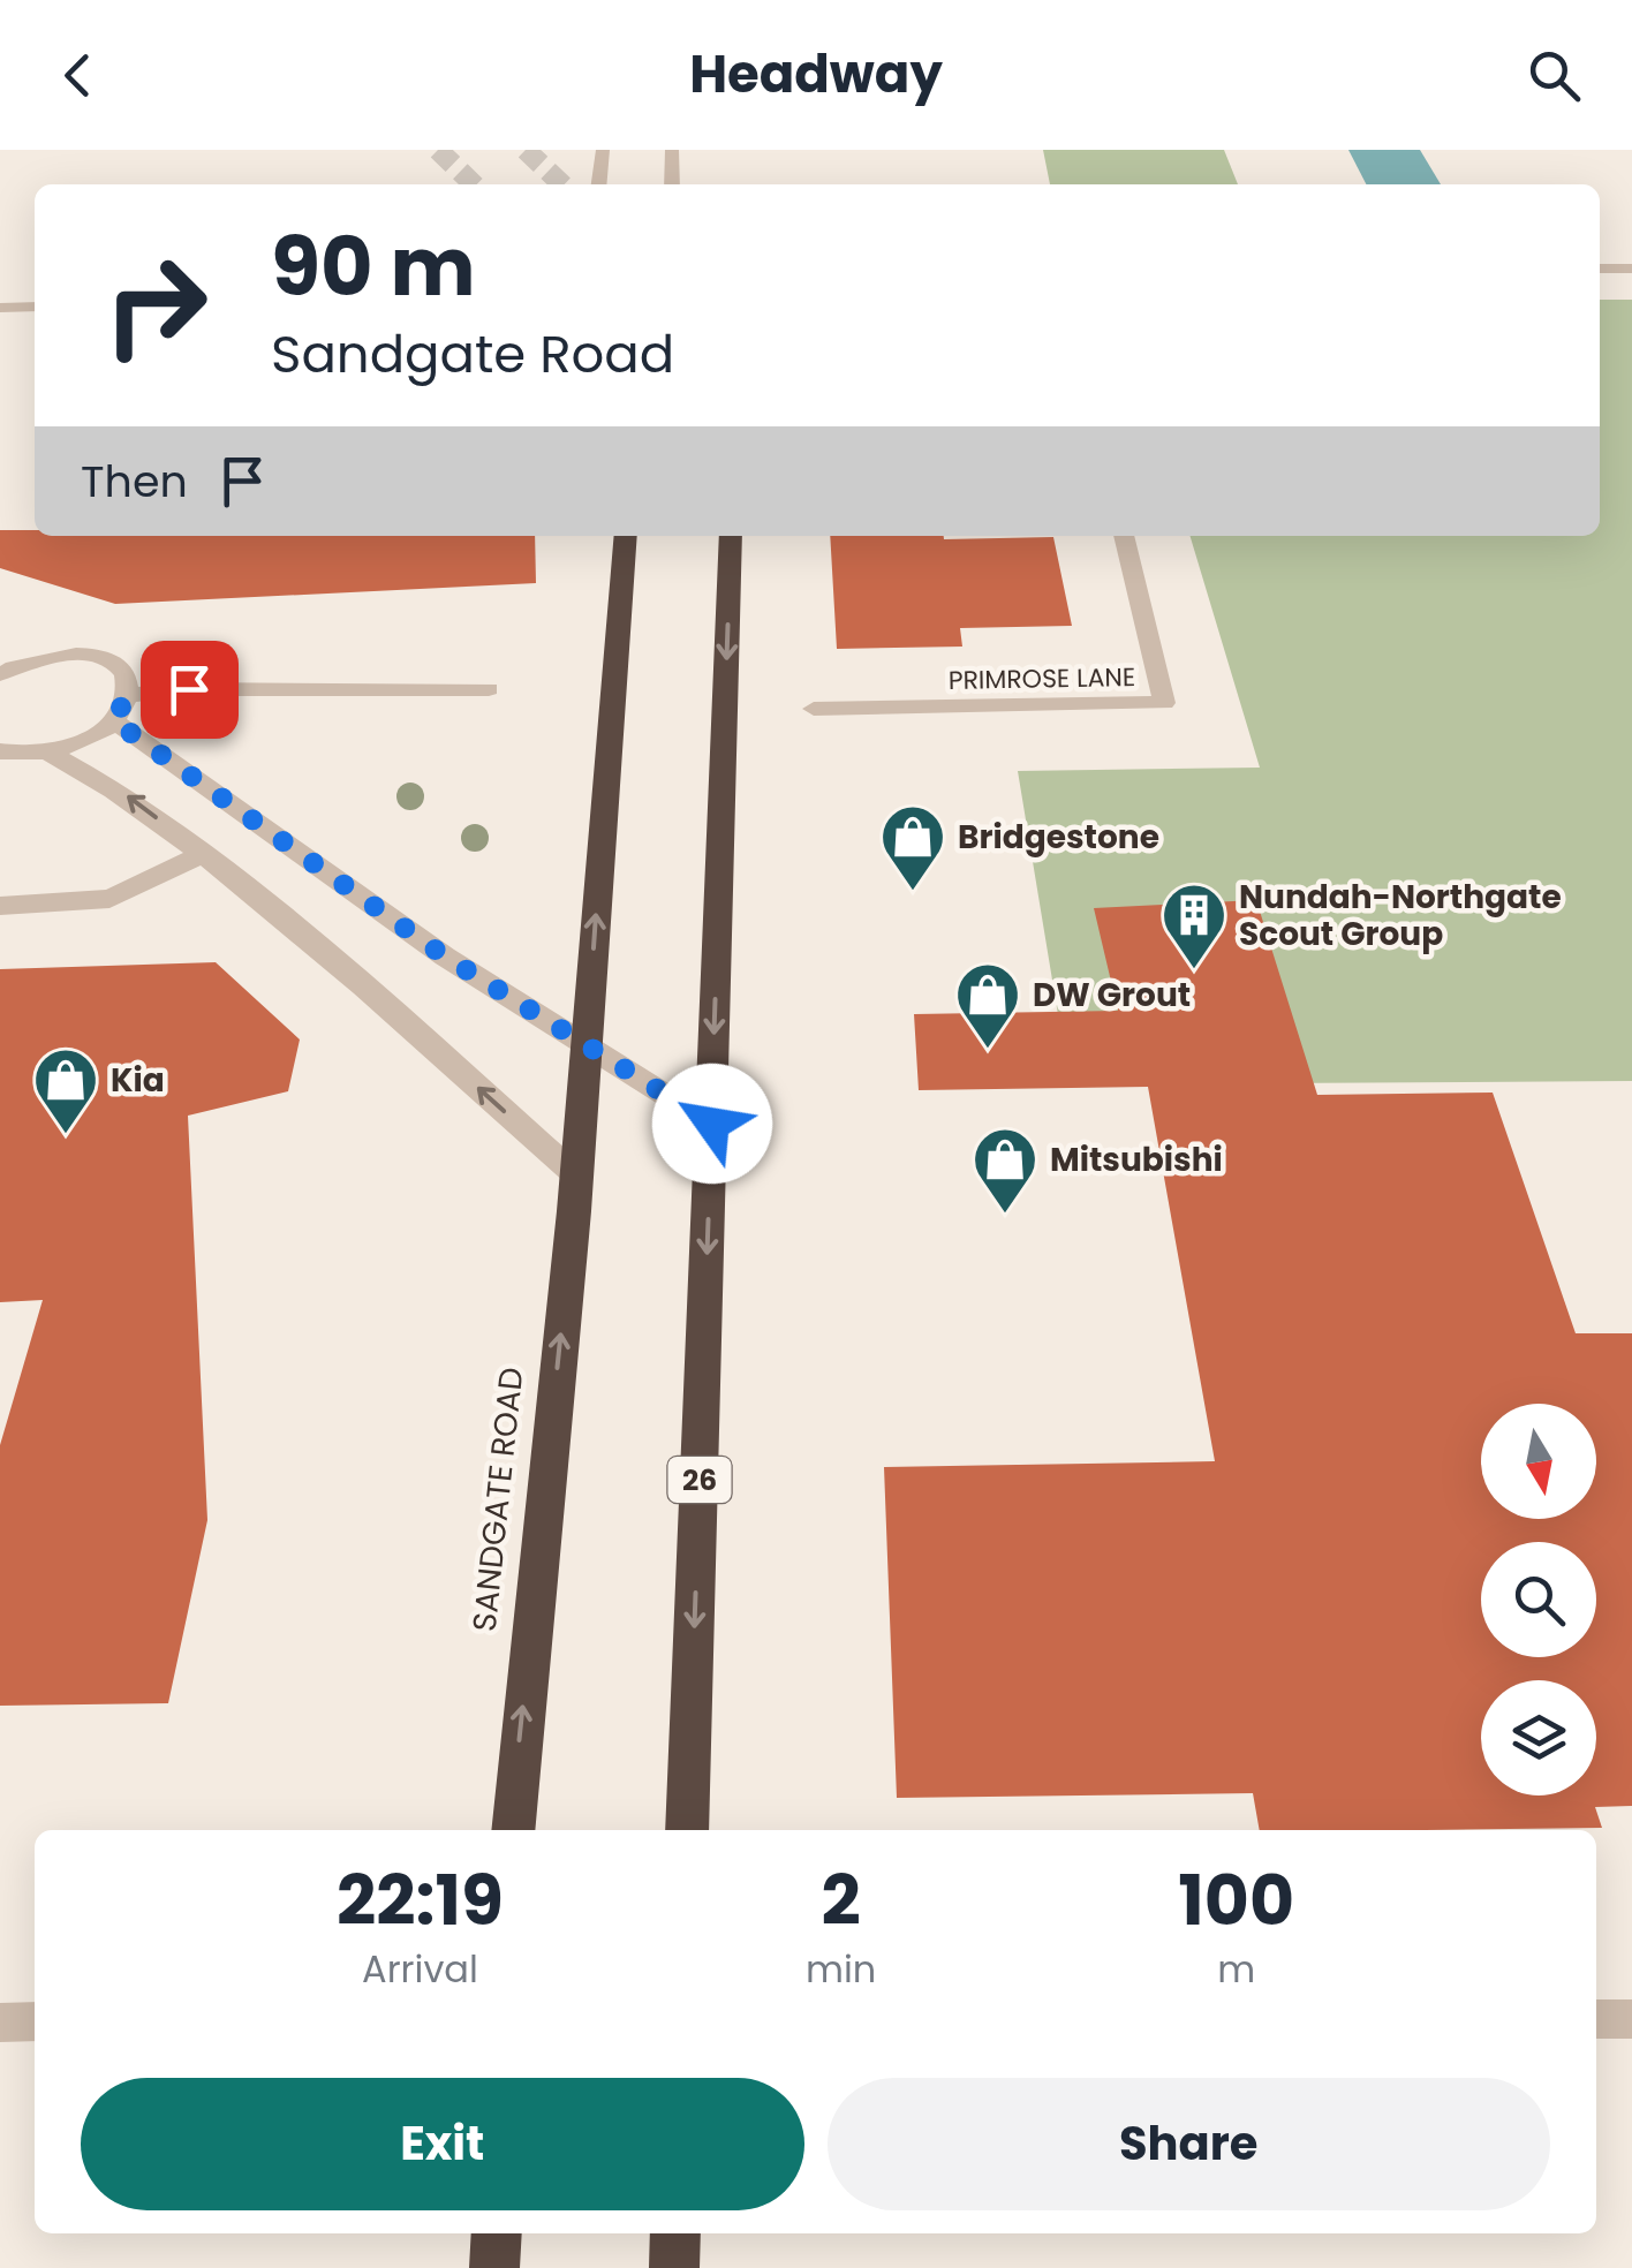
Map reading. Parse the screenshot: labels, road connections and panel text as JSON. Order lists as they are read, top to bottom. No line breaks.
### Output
{"streets":{"highway":["26","SANDGATE ROAD"],"street":["PRIMROSE LANE"]},"places":{"shop":["Bridgestone","DW Grout","Kia","Mitsubishi"],"building":["Nundah-Northgate Scout Group"]},"north":"bottom","page":{"header":"Headway","turn":["90 m","Sandgate Road"],"then":"Then","eta":["22:19","Arrival","2","min","100","m"],"buttons":["Exit","Share"]}}
